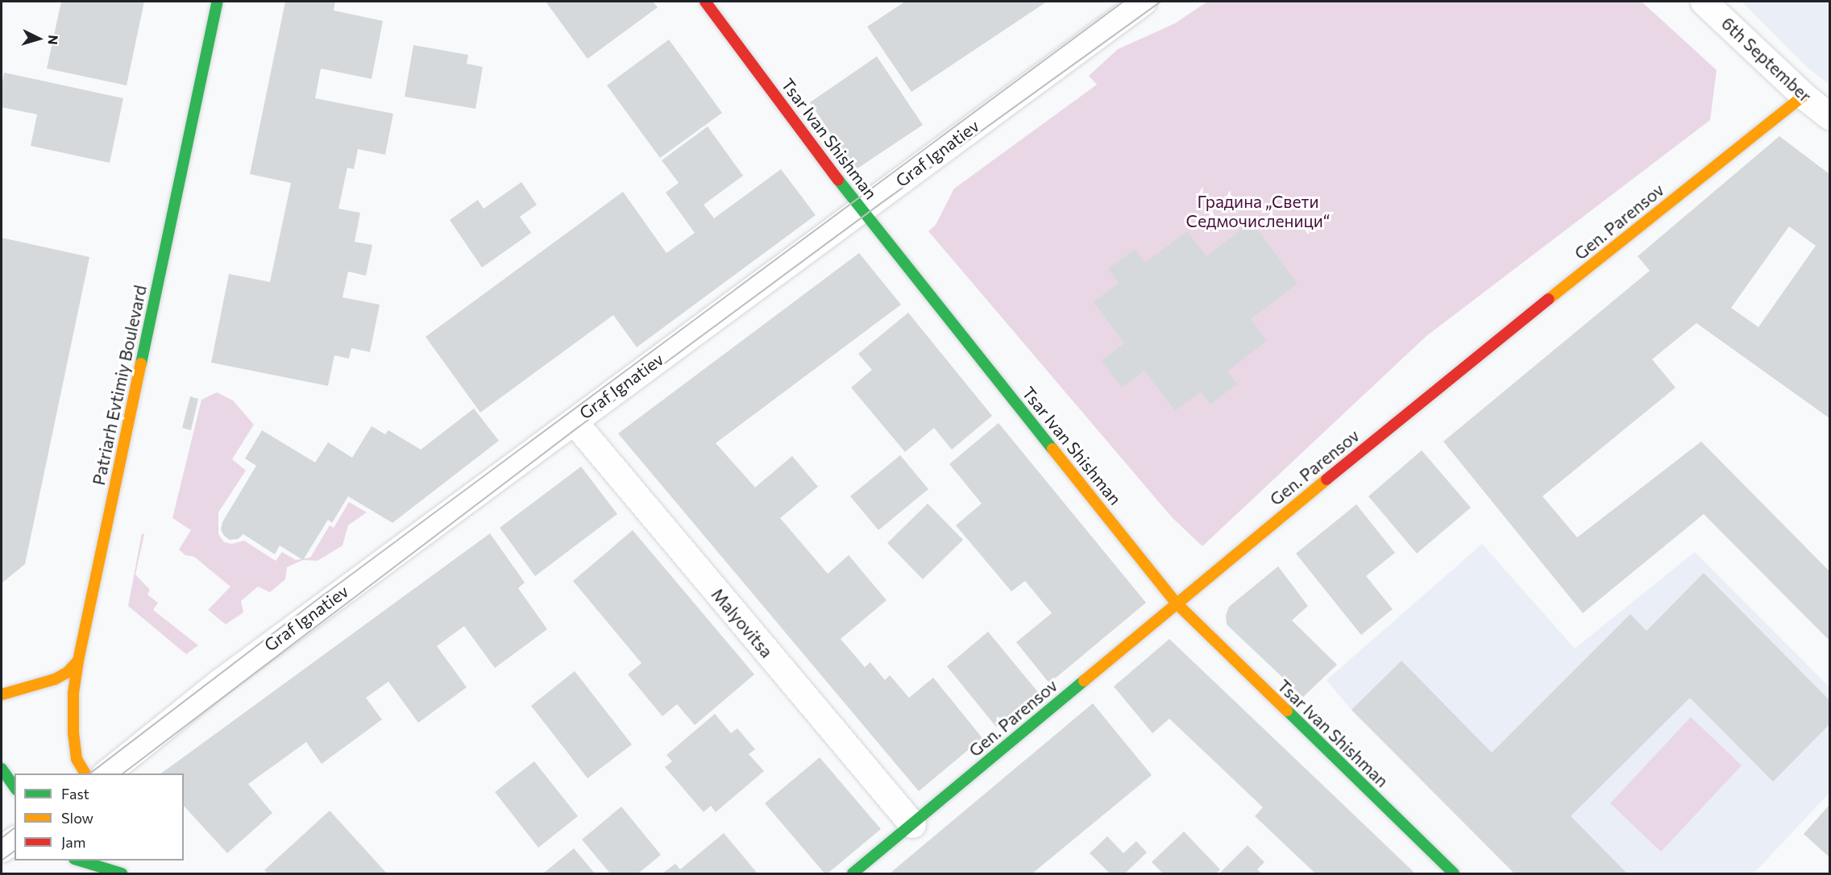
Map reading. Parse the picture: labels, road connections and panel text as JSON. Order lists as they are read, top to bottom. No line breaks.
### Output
{"streets":{"street":["6th September","Tsar Ivan Shishman","Graf Ignatiev","Gen. Parensov","Patriarh Evtimiy Boulevard","Malyovitsa"]},"crossings":[["6th September","Gen. Parensov"],["Tsar Ivan Shishman","Graf Ignatiev"],["Tsar Ivan Shishman","Gen. Parensov"],["Graf Ignatiev","Malyovitsa"],["Gen. Parensov","Malyovitsa"]],"parks":["Градина „Свети Седмочисленици“"],"legend":["Fast","Slow","Jam"],"north":"right"}
